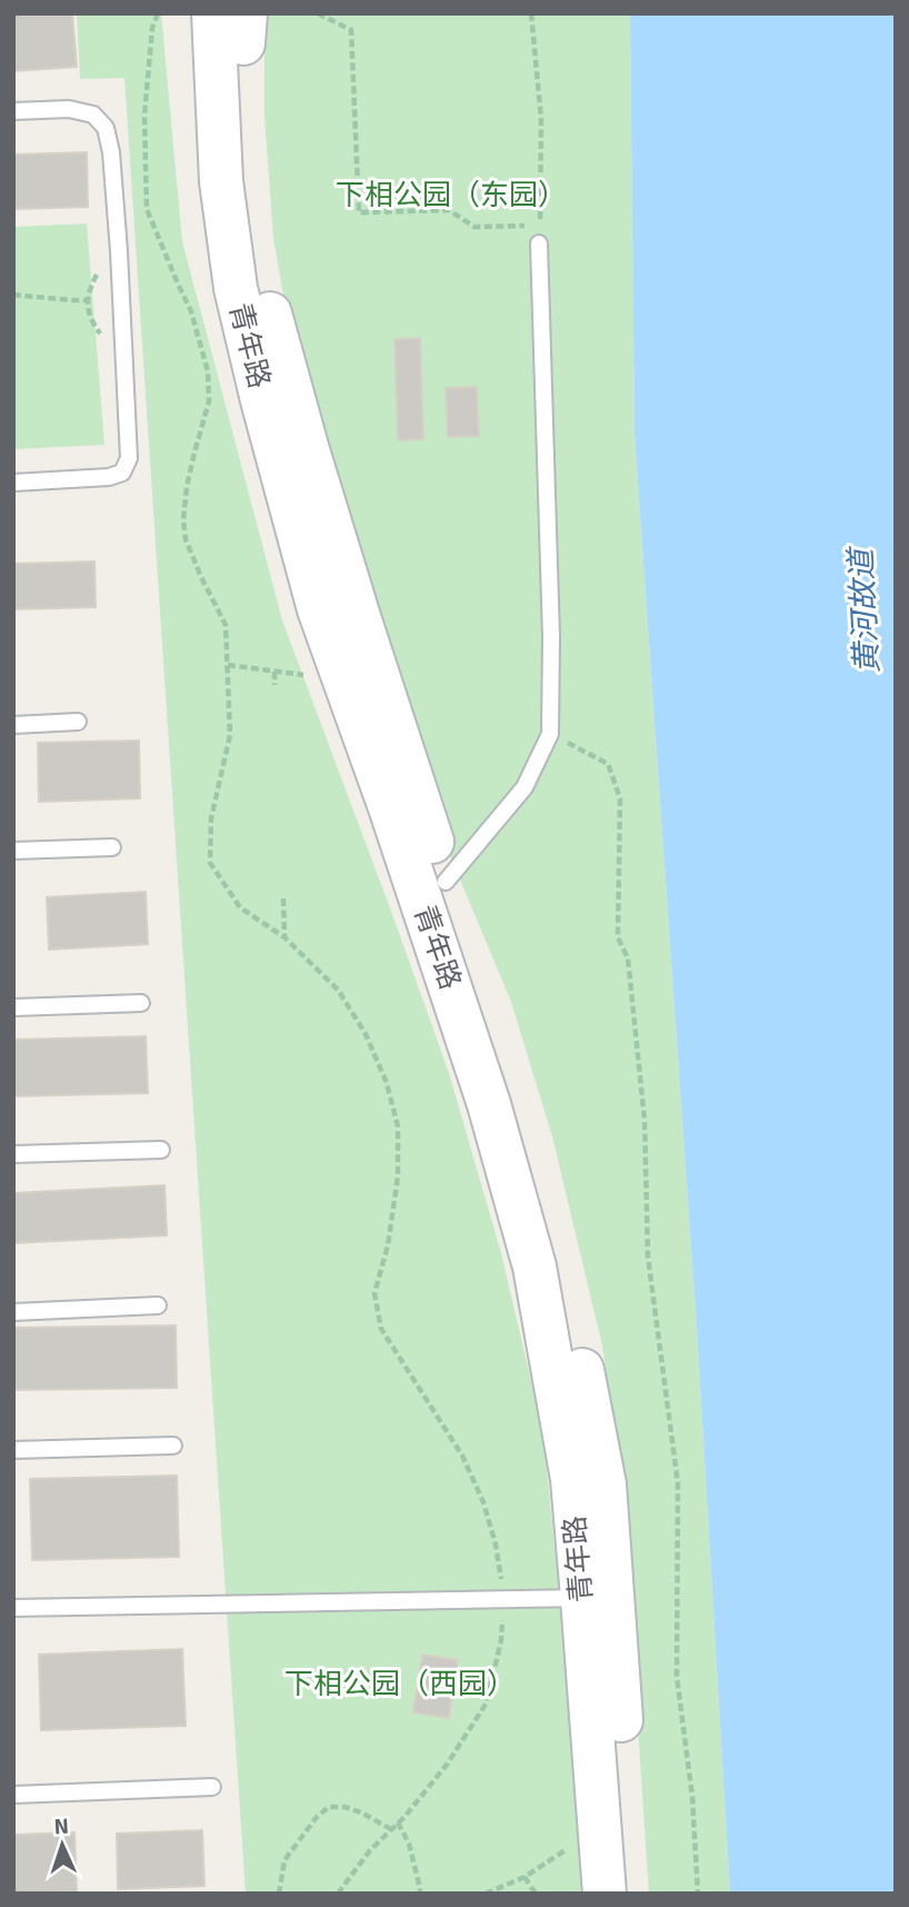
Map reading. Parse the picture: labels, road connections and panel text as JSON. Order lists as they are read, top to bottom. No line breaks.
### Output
{"streets":{"street":["青年路"]},"water":["黄河故道"],"parks":["下相公园（东园）","下相公园（西园）"],"north":"top"}
